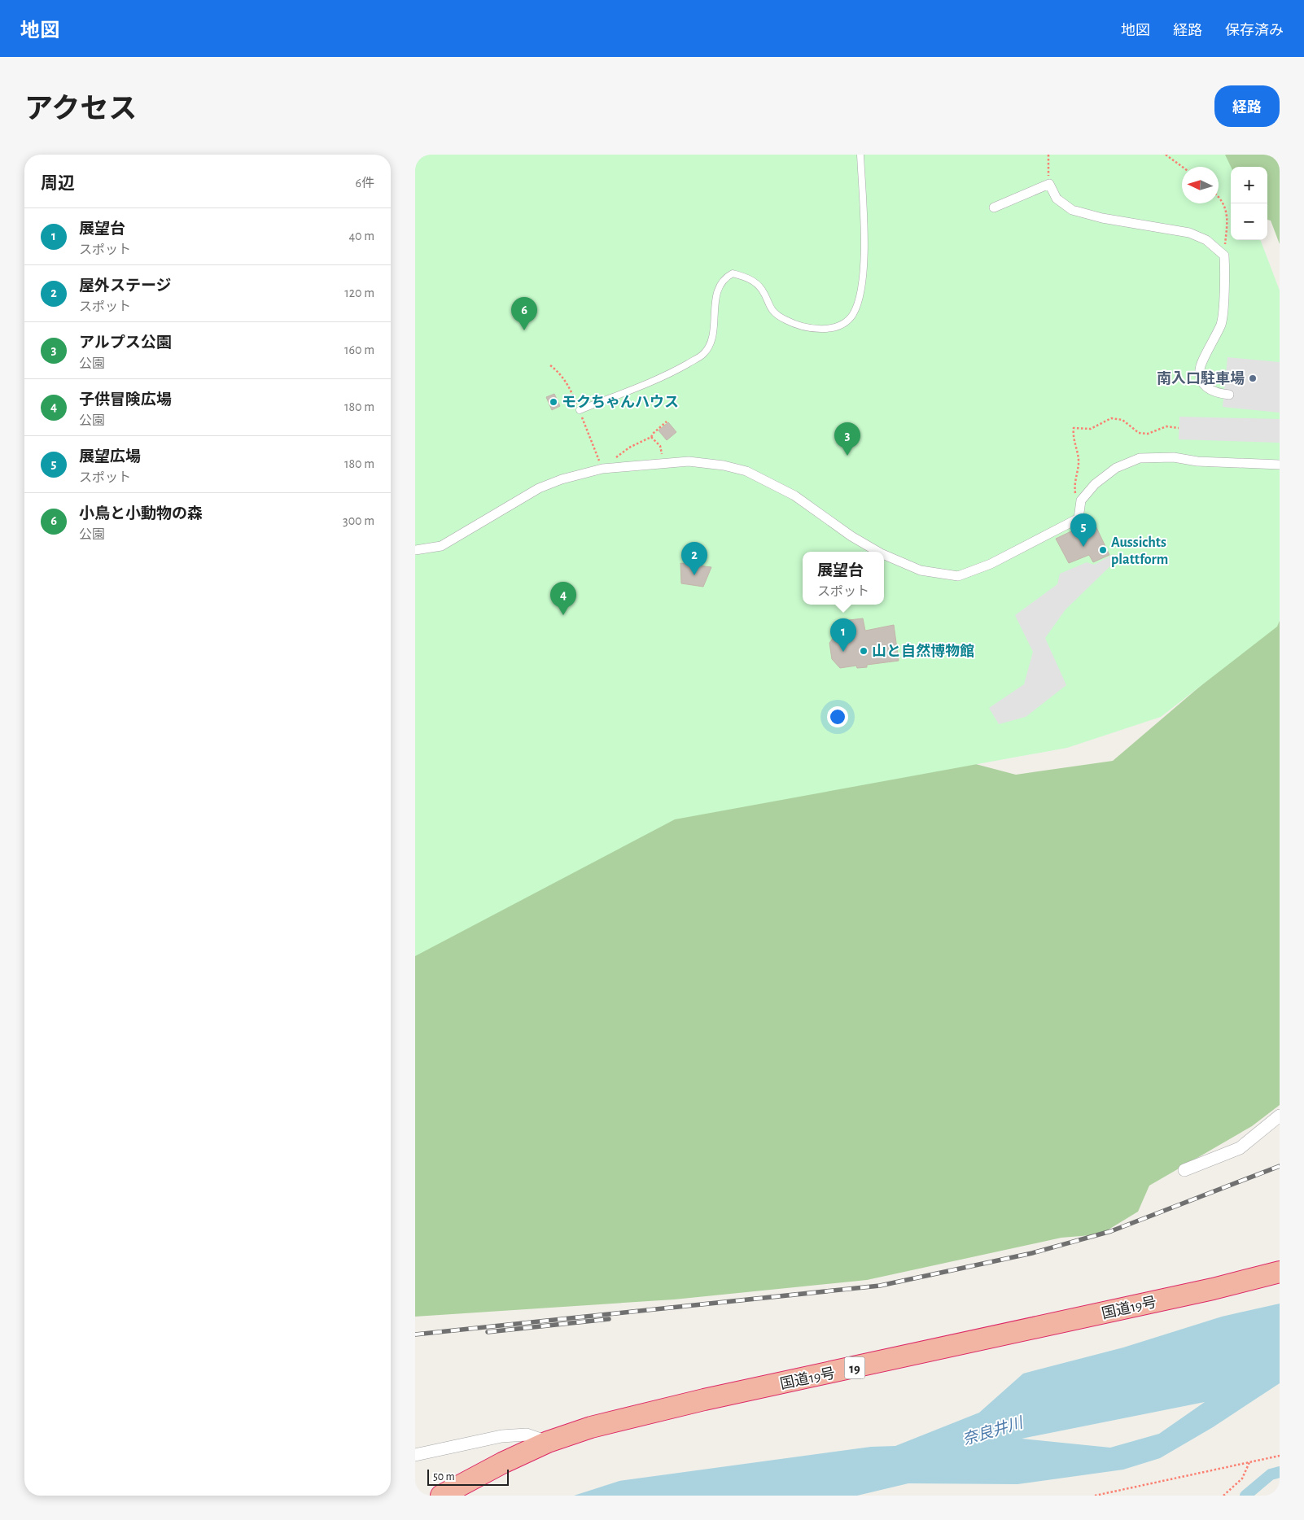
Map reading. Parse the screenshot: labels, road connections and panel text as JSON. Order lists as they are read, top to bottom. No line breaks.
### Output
{"streets":{"highway":["国道19号","19"]},"water":["奈良井川"],"places":["南入口駐車場","モクちゃんハウス","Aussichts plattform","山と自然博物館"],"scale_bar":"50 m","north":"left","page":{"header":"地図","nav":["地図","経路","保存済み"],"title":"アクセス","buttons":"経路","heading":["周辺","6件"],"map_buttons":["+","−"],"list":[{"mark":"1","name":"展望台","note":"スポット","value":"40 m"},{"mark":"2","name":"屋外ステージ","note":"スポット","value":"120 m"},{"mark":"3","name":"アルプス公園","note":"公園","value":"160 m"},{"mark":"4","name":"子供冒険広場","note":"公園","value":"180 m"},{"mark":"5","name":"展望広場","note":"スポット","value":"180 m"},{"mark":"6","name":"小鳥と小動物の森","note":"公園","value":"300 m"}],"pins":["6","3","5","2","4","1"],"popup":["展望台","スポット"],"scale":"50 m"}}
